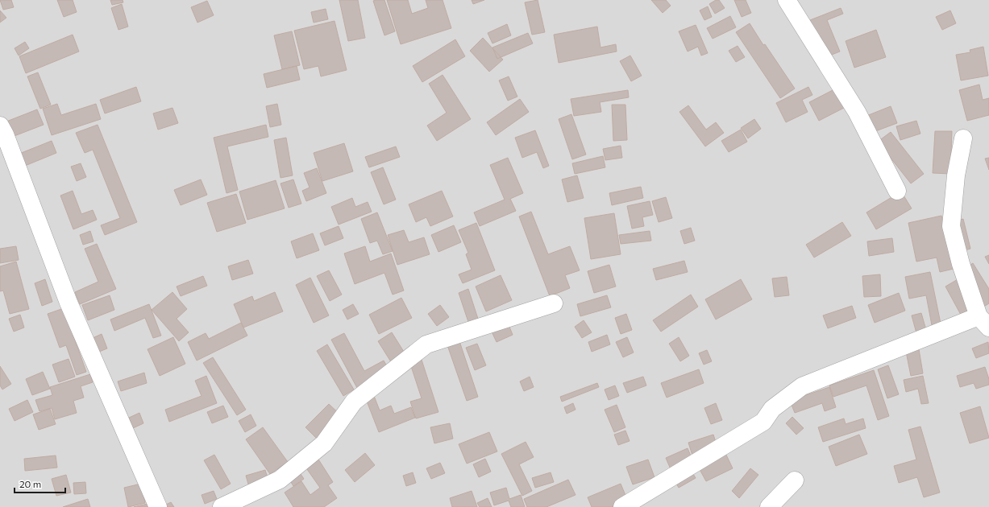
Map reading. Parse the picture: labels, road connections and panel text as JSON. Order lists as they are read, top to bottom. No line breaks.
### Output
{"scale_bar":"20 m"}
